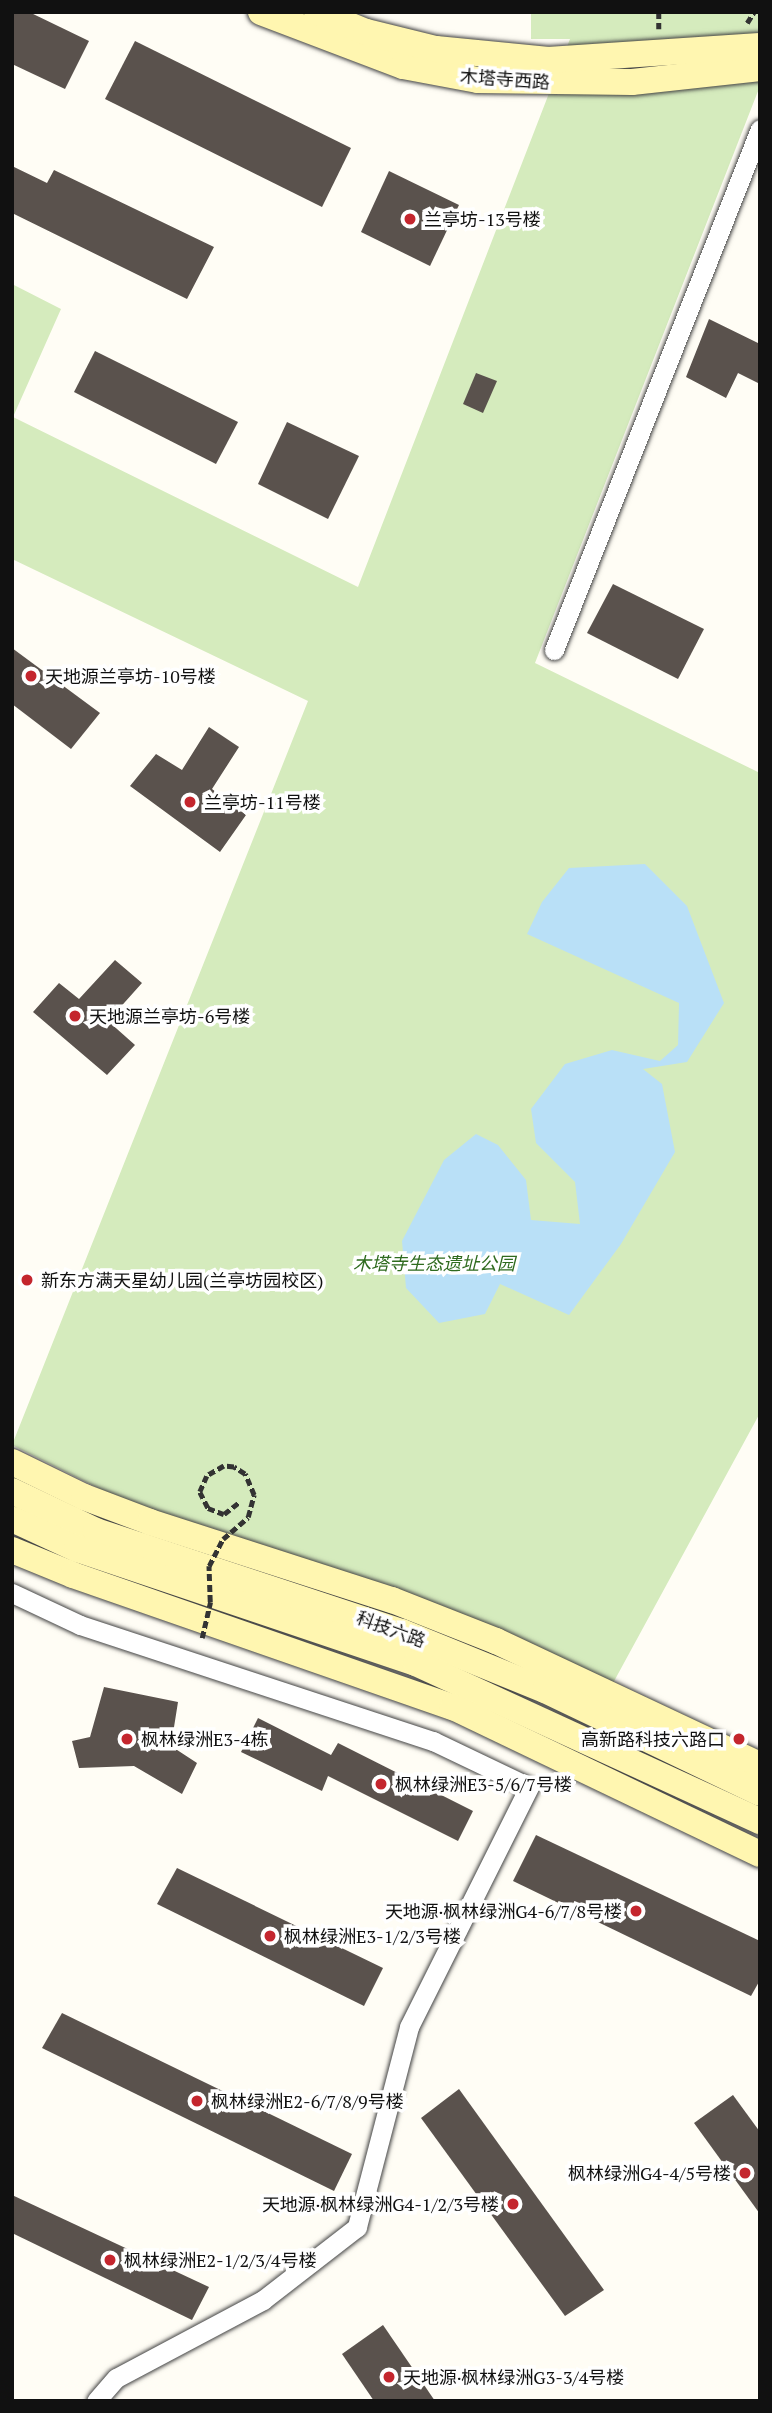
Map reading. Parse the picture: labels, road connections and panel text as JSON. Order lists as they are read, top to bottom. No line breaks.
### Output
{"streets":{"main road":["木塔寺西路","科技六路"]},"parks":["木塔寺生态遗址公园"],"places":["兰亭坊-13号楼","天地源兰亭坊-10号楼","兰亭坊-11号楼","天地源兰亭坊-6号楼","新东方满天星幼儿园(兰亭坊园校区)","枫林绿洲E3-4栋","高新路科技六路口","枫林绿洲E3-5/6/7号楼","天地源·枫林绿洲G4-6/7/8号楼","枫林绿洲E3-1/2/3号楼","枫林绿洲E2-6/7/8/9号楼","枫林绿洲G4-4/5号楼","天地源·枫林绿洲G4-1/2/3号楼","枫林绿洲E2-1/2/3/4号楼","天地源·枫林绿洲G3-3/4号楼"]}
